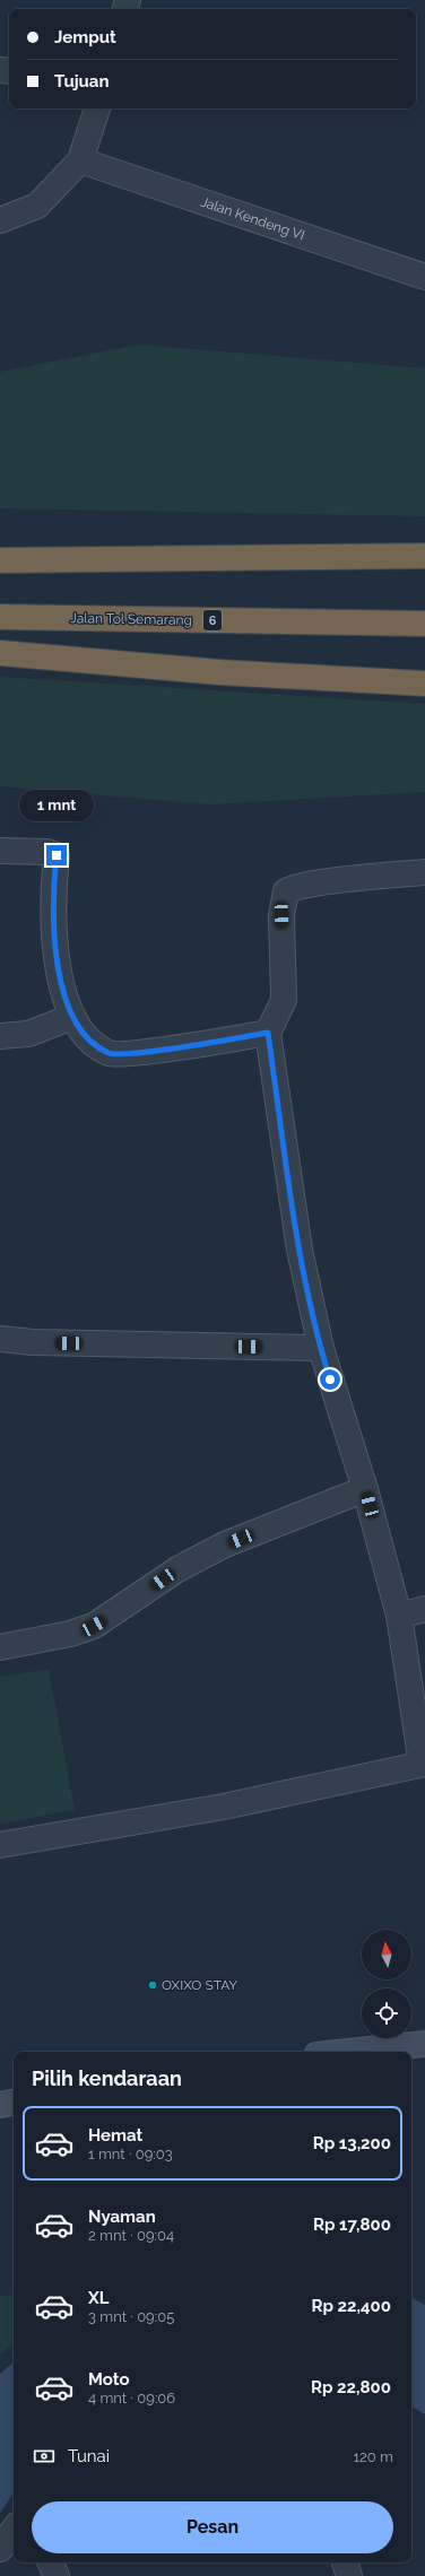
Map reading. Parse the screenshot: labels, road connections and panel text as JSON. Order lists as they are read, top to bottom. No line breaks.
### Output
{"streets":{"highway":["Jalan Tol Semarang","6"],"street":["Jalan Kendeng VI"]},"places":["OXIXO STAY"],"north":"top","page":{"banner":["Jemput","Tujuan"],"bubble":"1 mnt","heading":"Pilih kendaraan","list":[{"name":"Hemat","note":"1 mnt · 09:03","value":"Rp 13,200"},{"name":"Nyaman","note":"2 mnt · 09:04","value":"Rp 17,800"},{"name":"XL","note":"3 mnt · 09:05","value":"Rp 22,400"},{"name":"Moto","note":"4 mnt · 09:06","value":"Rp 22,800"}],"pay":["Tunai","120 m"],"buttons":"Pesan"}}
